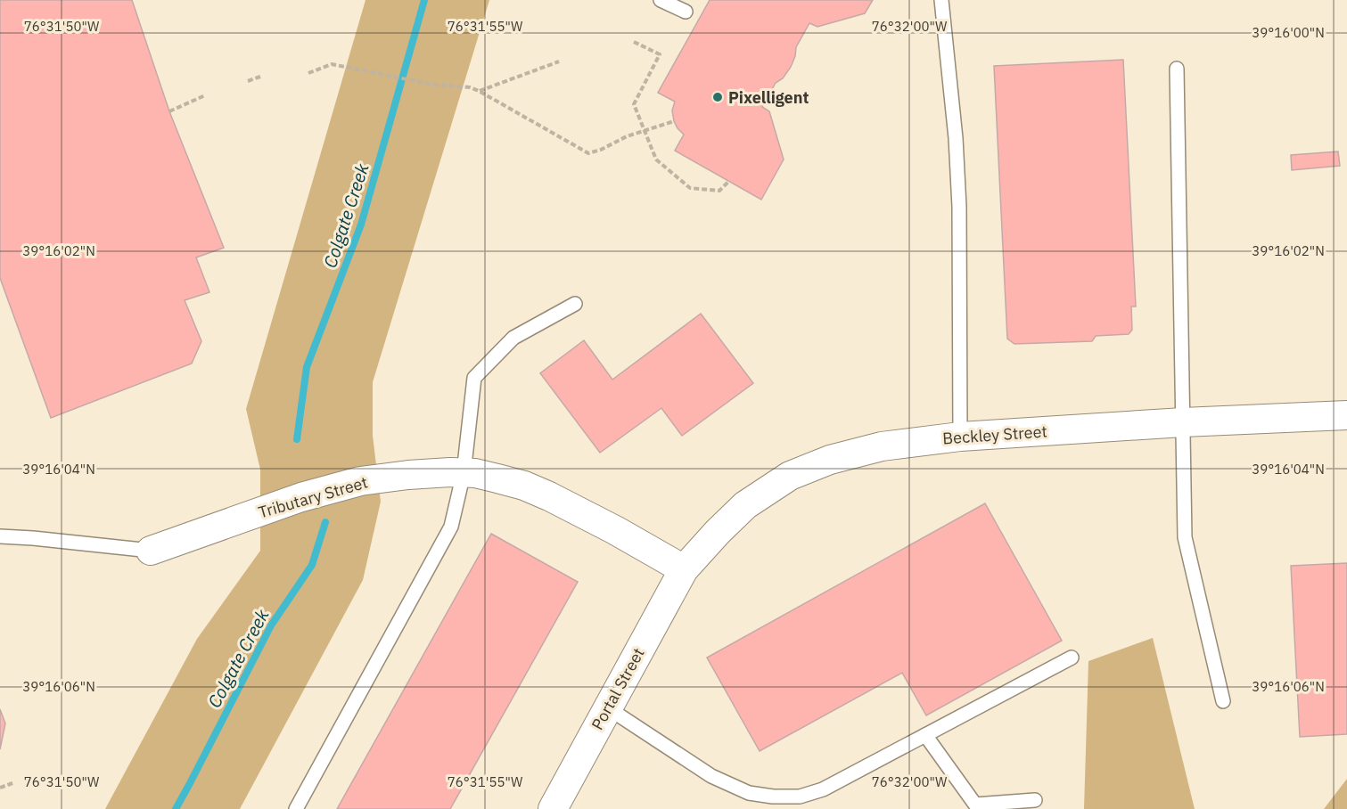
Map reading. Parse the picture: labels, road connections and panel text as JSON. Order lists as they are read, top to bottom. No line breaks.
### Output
{"streets":{"street":["Beckley Street","Tributary Street","Portal Street"]},"crossings":[["Beckley Street","Tributary Street"],["Beckley Street","Portal Street"],["Tributary Street","Portal Street"]],"water":["Colgate Creek"],"places":["Pixelligent"],"coordinates":["76°31'50\"W","76°31'55\"W","76°32'00\"W","39°16'00\"N","39°16'02\"N","39°16'04\"N","39°16'06\"N"]}
